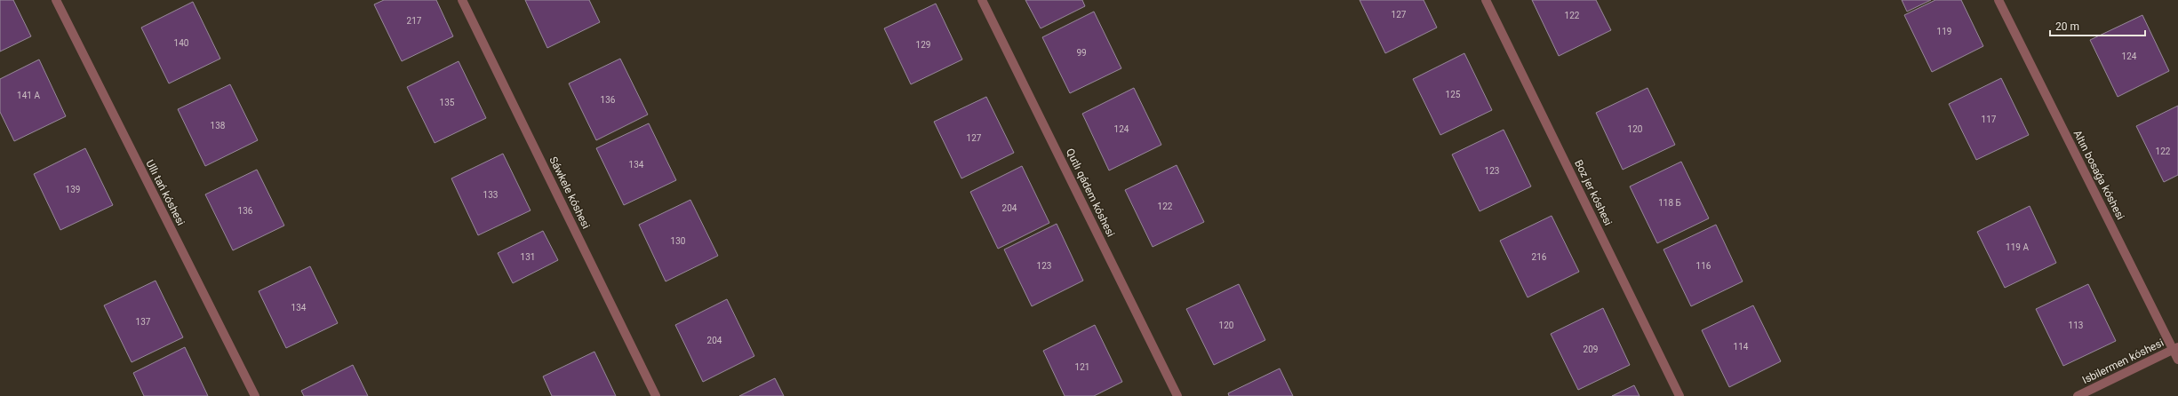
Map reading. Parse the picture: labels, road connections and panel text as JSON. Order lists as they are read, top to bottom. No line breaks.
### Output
{"streets":{"street":["Altın bosaǵa kóshesi","Ullı tań kóshesi","Sáwkele kóshesi","Qutlı qádem kóshesi","Boz jer kóshesi","Isbilermen kóshesi"]},"crossings":[["Altın bosaǵa kóshesi","Isbilermen kóshesi"]],"house_numbers":["127","122","217","119","140","129","99","124","125","141 А","136","135","117","138","124","120","127","122","134","123","139","133","118 Б","122","204","136","130","119 А","131","216","123","116","134","137","120","113","204","114","209","121"],"scale_bar":"20 m"}
